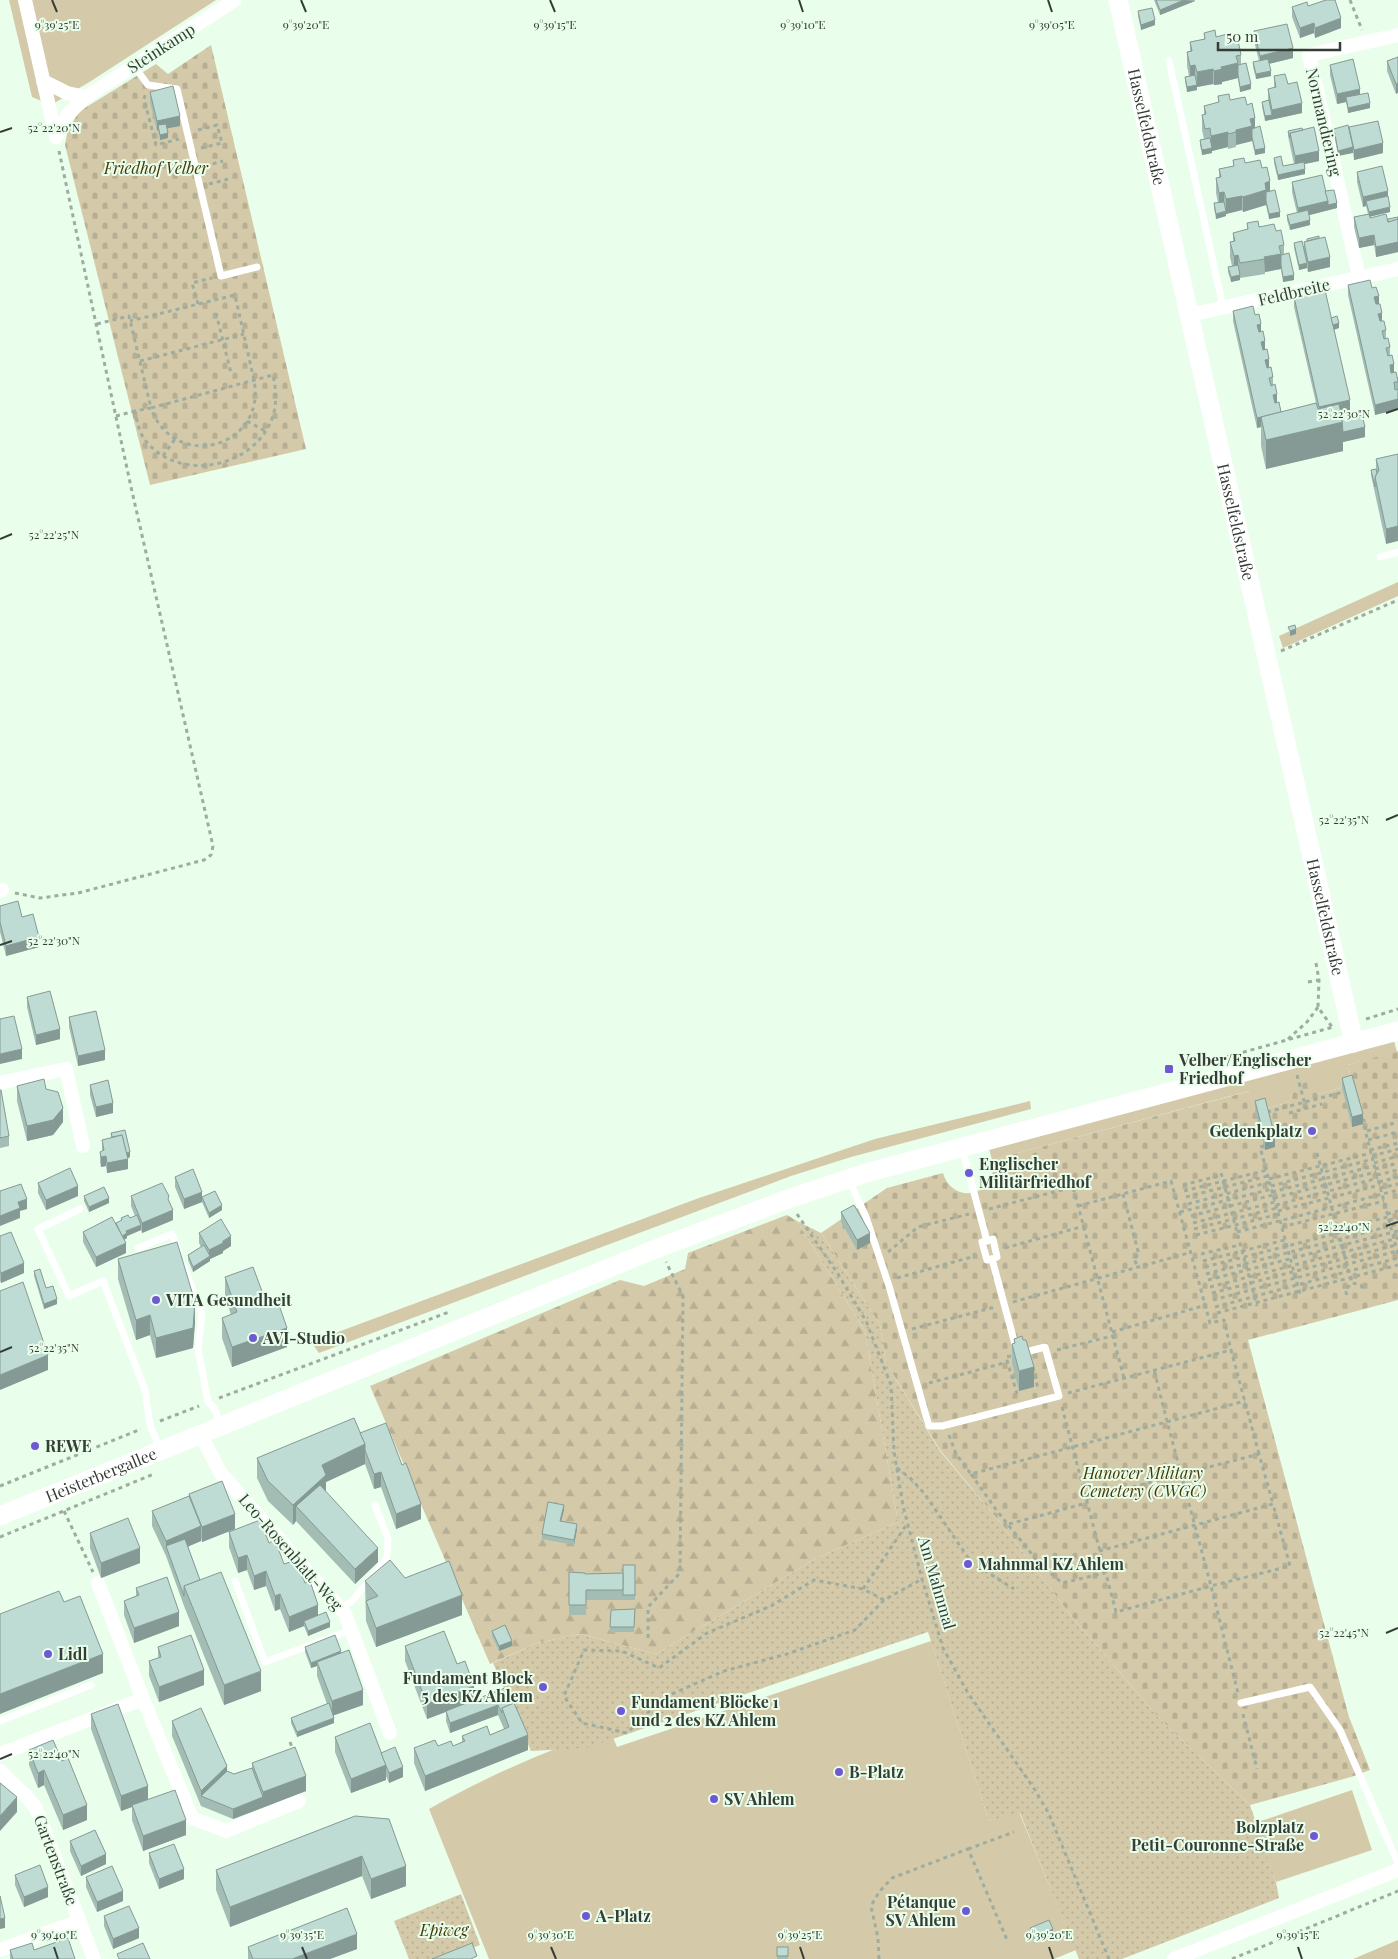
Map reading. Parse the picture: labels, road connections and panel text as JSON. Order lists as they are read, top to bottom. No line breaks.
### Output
{"streets":{"main road":["Hasselfeldstraße","Heisterbergallee"],"street":["Steinkamp","Normandiering","Feldbreite","Leo-Rosenblatt-Weg","Gartenstraße"],"path":["Am Mahnmal"]},"crossings":[["Normandiering","Feldbreite"],["Hasselfeldstraße","Feldbreite"],["Hasselfeldstraße","Heisterbergallee"],["Heisterbergallee","Leo-Rosenblatt-Weg"],["Heisterbergallee","Am Mahnmal"]],"parks":["Friedhof Velber","Hanover Military Cemetery (CWGC)","Epiweg"],"places":{"transit":["Velber/Englischer Friedhof"],"other":["Gedenkplatz","Englischer Militärfriedhof","VITA Gesundheit","AVI-Studio","REWE","Mahnmal KZ Ahlem","Lidl","Fundament Block 5 des KZ Ahlem","Fundament Blöcke 1 und 2 des KZ Ahlem","B-Platz","SV Ahlem","Bolzplatz Petit-Couronne-Straße","Pétanque SV Ahlem","A-Platz"]},"scale_bar":"50 m","coordinates":["9°39'15\"E","9°39'25\"E","9°39'20\"E","9°39'10\"E","9°39'05\"E","52°22'20\"N","52°22'30\"N","52°22'25\"N","52°22'35\"N","52°22'40\"N","52°22'45\"N","9°39'40\"E","9°39'35\"E","9°39'30\"E"]}
